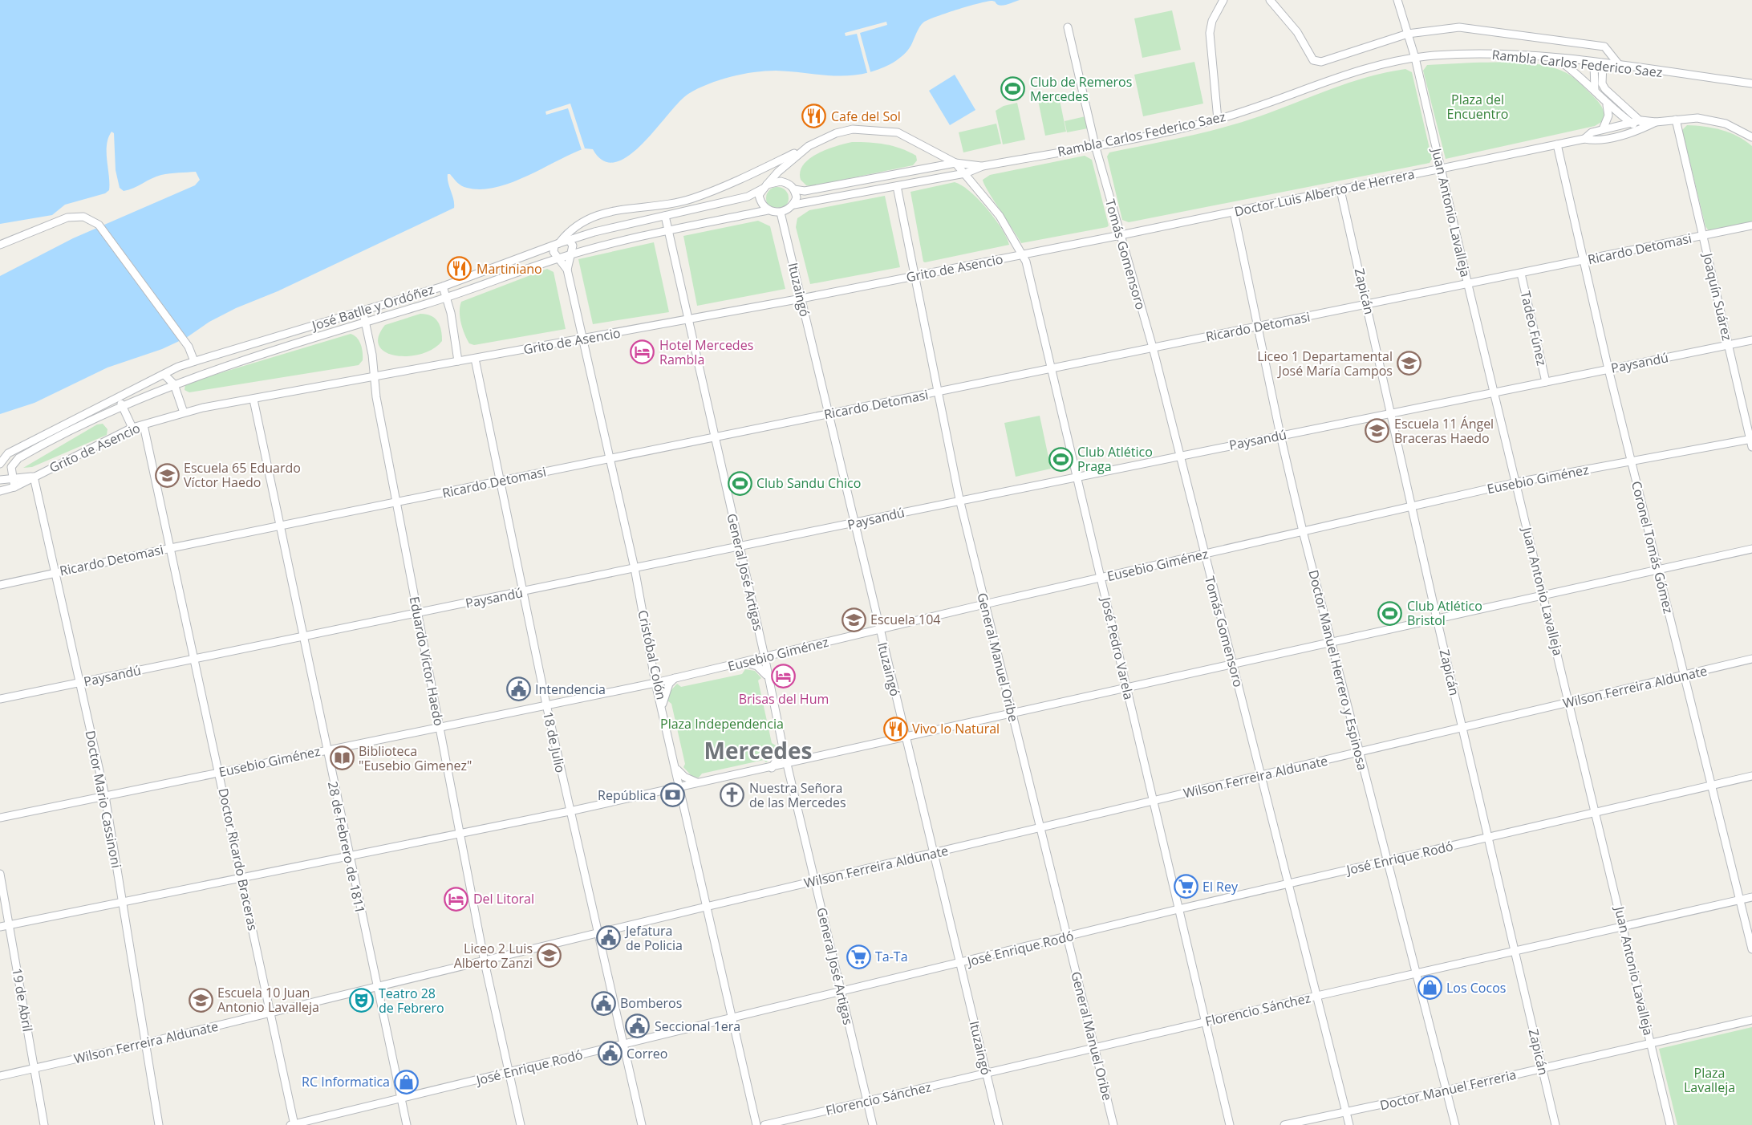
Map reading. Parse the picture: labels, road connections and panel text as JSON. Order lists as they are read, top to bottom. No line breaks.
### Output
{"streets":{"street":["Rambla Carlos Federico Saez","Doctor Luis Alberto de Herrera","Juan Antonio Lavalleja","Ricardo Detomasi","Tomás Gomensoro","Grito de Asencio","Ituzaingó","Zapicán","Joaquín Suárez","José Batlle y Ordóñez","Tadeo Fúnez","Paysandú","Eusebio Giménez","Coronel Tomás Gómez","General José Artigas","José Pedro Varela","Cristóbal Colón","General Manuel Oribe","Eduardo Víctor Haedo","Doctor Manuel Herrero y Espinosa","Wilson Ferreira Aldunate","18 de Julio","Doctor Mario Cassinoni","28 de Febrero de 1811","José Enrique Rodó","Doctor Ricardo Braceras","19 de Abril","Florencio Sánchez","Doctor Manuel Ferreria"]},"crossings":[["Rambla Carlos Federico Saez","Juan Antonio Lavalleja"],["Rambla Carlos Federico Saez","Tomás Gomensoro"],["Rambla Carlos Federico Saez","Ituzaingó"],["Rambla Carlos Federico Saez","José Batlle y Ordóñez"],["Rambla Carlos Federico Saez","José Pedro Varela"],["Rambla Carlos Federico Saez","General Manuel Oribe"],["Doctor Luis Alberto de Herrera","Juan Antonio Lavalleja"],["Doctor Luis Alberto de Herrera","Tomás Gomensoro"],["Doctor Luis Alberto de Herrera","Grito de Asencio"],["Doctor Luis Alberto de Herrera","Zapicán"],["Doctor Luis Alberto de Herrera","Joaquín Suárez"],["Doctor Luis Alberto de Herrera","Coronel Tomás Gómez"],["Doctor Luis Alberto de Herrera","Doctor Manuel Herrero y Espinosa"],["Juan Antonio Lavalleja","Ricardo Detomasi"],["Juan Antonio Lavalleja","Paysandú"],["Juan Antonio Lavalleja","Eusebio Giménez"],["Juan Antonio Lavalleja","Wilson Ferreira Aldunate"],["Juan Antonio Lavalleja","José Enrique Rodó"],["Juan Antonio Lavalleja","Florencio Sánchez"],["Juan Antonio Lavalleja","Doctor Manuel Ferreria"],["Ricardo Detomasi","Tomás Gomensoro"],["Ricardo Detomasi","Ituzaingó"],["Ricardo Detomasi","Zapicán"],["Ricardo Detomasi","Joaquín Suárez"],["Ricardo Detomasi","Tadeo Fúnez"],["Ricardo Detomasi","Coronel Tomás Gómez"],["Ricardo Detomasi","General José Artigas"],["Ricardo Detomasi","José Pedro Varela"],["Ricardo Detomasi","Cristóbal Colón"],["Ricardo Detomasi","General Manuel Oribe"],["Ricardo Detomasi","Eduardo Víctor Haedo"],["Ricardo Detomasi","Doctor Manuel Herrero y Espinosa"],["Ricardo Detomasi","18 de Julio"],["Ricardo Detomasi","Doctor Mario Cassinoni"],["Ricardo Detomasi","28 de Febrero de 1811"],["Ricardo Detomasi","Doctor Ricardo Braceras"],["Tomás Gomensoro","Grito de Asencio"],["Tomás Gomensoro","Paysandú"],["Tomás Gomensoro","Eusebio Giménez"],["Tomás Gomensoro","Wilson Ferreira Aldunate"],["Tomás Gomensoro","José Enrique Rodó"],["Tomás Gomensoro","Florencio Sánchez"],["Tomás Gomensoro","Doctor Manuel Ferreria"],["Grito de Asencio","Ituzaingó"],["Grito de Asencio","General José Artigas"],["Grito de Asencio","José Pedro Varela"],["Grito de Asencio","Cristóbal Colón"],["Grito de Asencio","General Manuel Oribe"],["Grito de Asencio","Eduardo Víctor Haedo"],["Grito de Asencio","18 de Julio"],["Grito de Asencio","Doctor Mario Cassinoni"],["Grito de Asencio","28 de Febrero de 1811"],["Grito de Asencio","Doctor Ricardo Braceras"],["Ituzaingó","José Batlle y Ordóñez"],["Ituzaingó","Paysandú"],["Ituzaingó","Eusebio Giménez"],["Ituzaingó","Wilson Ferreira Aldunate"],["Ituzaingó","José Enrique Rodó"],["Ituzaingó","Florencio Sánchez"],["Zapicán","Paysandú"],["Zapicán","Eusebio Giménez"],["Zapicán","Wilson Ferreira Aldunate"],["Zapicán","José Enrique Rodó"],["Zapicán","Florencio Sánchez"],["Zapicán","Doctor Manuel Ferreria"],["Joaquín Suárez","Paysandú"],["Joaquín Suárez","Eusebio Giménez"],["José Batlle y Ordóñez","General José Artigas"],["José Batlle y Ordóñez","Eduardo Víctor Haedo"],["Tadeo Fúnez","Paysandú"],["Paysandú","Coronel Tomás Gómez"],["Paysandú","General José Artigas"],["Paysandú","José Pedro Varela"],["Paysandú","Cristóbal Colón"],["Paysandú","General Manuel Oribe"],["Paysandú","Eduardo Víctor Haedo"],["Paysandú","Doctor Manuel Herrero y Espinosa"],["Paysandú","18 de Julio"],["Paysandú","Doctor Mario Cassinoni"],["Paysandú","28 de Febrero de 1811"],["Paysandú","Doctor Ricardo Braceras"],["Eusebio Giménez","Coronel Tomás Gómez"],["Eusebio Giménez","General José Artigas"],["Eusebio Giménez","José Pedro Varela"],["Eusebio Giménez","Cristóbal Colón"],["Eusebio Giménez","General Manuel Oribe"],["Eusebio Giménez","Eduardo Víctor Haedo"],["Eusebio Giménez","Doctor Manuel Herrero y Espinosa"],["Eusebio Giménez","18 de Julio"],["Eusebio Giménez","Doctor Mario Cassinoni"],["Eusebio Giménez","28 de Febrero de 1811"],["Eusebio Giménez","Doctor Ricardo Braceras"],["Coronel Tomás Gómez","Wilson Ferreira Aldunate"],["Coronel Tomás Gómez","José Enrique Rodó"],["Coronel Tomás Gómez","Florencio Sánchez"],["General José Artigas","Cristóbal Colón"],["General José Artigas","Wilson Ferreira Aldunate"],["General José Artigas","José Enrique Rodó"],["General José Artigas","Florencio Sánchez"],["José Pedro Varela","Wilson Ferreira Aldunate"],["José Pedro Varela","José Enrique Rodó"],["José Pedro Varela","Florencio Sánchez"],["Cristóbal Colón","Wilson Ferreira Aldunate"],["Cristóbal Colón","José Enrique Rodó"],["General Manuel Oribe","Wilson Ferreira Aldunate"],["General Manuel Oribe","José Enrique Rodó"],["General Manuel Oribe","Florencio Sánchez"],["Eduardo Víctor Haedo","Wilson Ferreira Aldunate"],["Eduardo Víctor Haedo","José Enrique Rodó"],["Doctor Manuel Herrero y Espinosa","Wilson Ferreira Aldunate"],["Doctor Manuel Herrero y Espinosa","José Enrique Rodó"],["Doctor Manuel Herrero y Espinosa","Florencio Sánchez"],["Doctor Manuel Herrero y Espinosa","Doctor Manuel Ferreria"],["Wilson Ferreira Aldunate","18 de Julio"],["Wilson Ferreira Aldunate","Doctor Mario Cassinoni"],["Wilson Ferreira Aldunate","28 de Febrero de 1811"],["Wilson Ferreira Aldunate","Doctor Ricardo Braceras"],["Wilson Ferreira Aldunate","19 de Abril"],["18 de Julio","José Enrique Rodó"],["28 de Febrero de 1811","José Enrique Rodó"],["José Enrique Rodó","Doctor Ricardo Braceras"]],"districts":["Mercedes"],"parks":["Plaza del Encuentro","Plaza Independencia","Plaza Lavalleja"],"places":{"sports":["Club de Remeros Mercedes","Club Atlético Praga","Club Sandu Chico","Club Atlético Bristol"],"restaurant":["Cafe del Sol","Martiniano","Vivo lo Natural"],"hotel":["Hotel Mercedes Rambla","Brisas del Hum","Del Litoral"],"school or university":["Liceo 1 Departamental José María Campos","Escuela 11 Ángel Braceras Haedo","Escuela 65 Eduardo Víctor Haedo","Escuela 104","Liceo 2 Luis Alberto Zanzi","Escuela 10 Juan Antonio Lavalleja"],"public building":["Intendencia","Jefatura de Policia","Bomberos","Seccional 1era","Correo"],"library":["Biblioteca \"Eusebio Gimenez\""],"bank":["República"],"church":["Nuestra Señora de las Mercedes"],"supermarket":["El Rey","Ta-Ta"],"shop":["Los Cocos","RC Informatica"],"theatre":["Teatro 28 de Febrero"]}}
